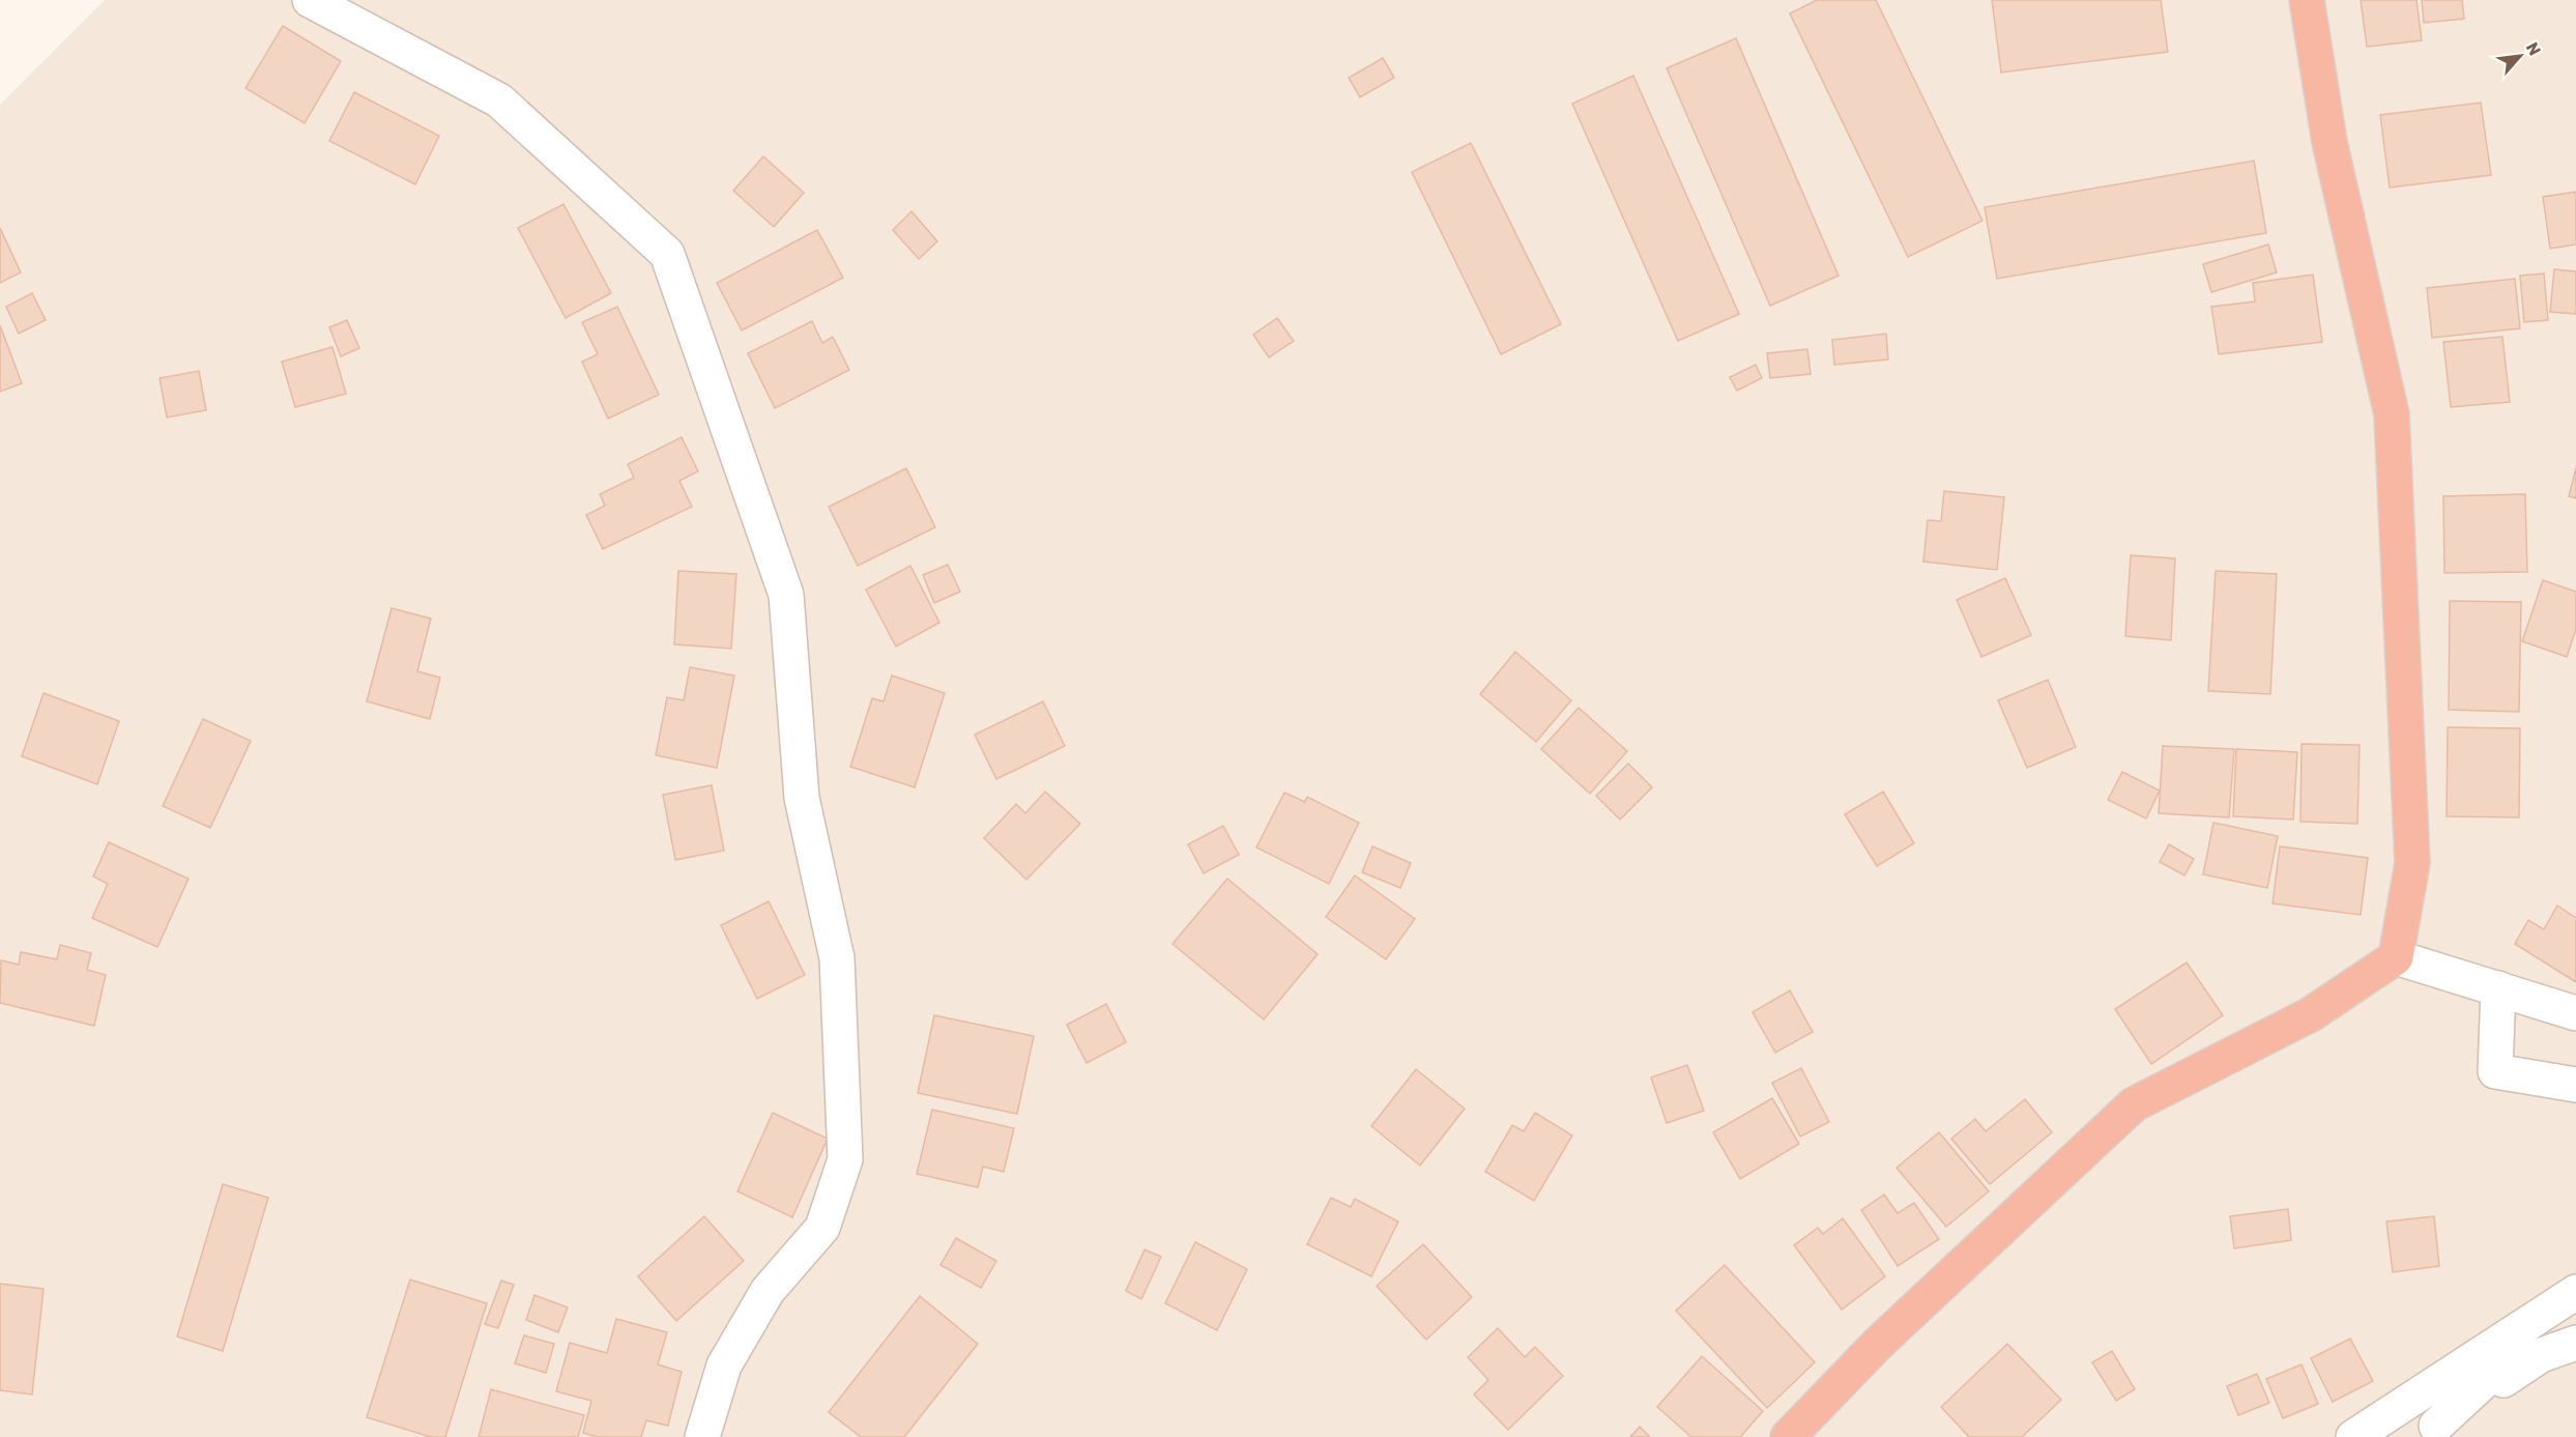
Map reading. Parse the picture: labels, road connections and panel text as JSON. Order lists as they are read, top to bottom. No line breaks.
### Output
{"north":"top right"}
